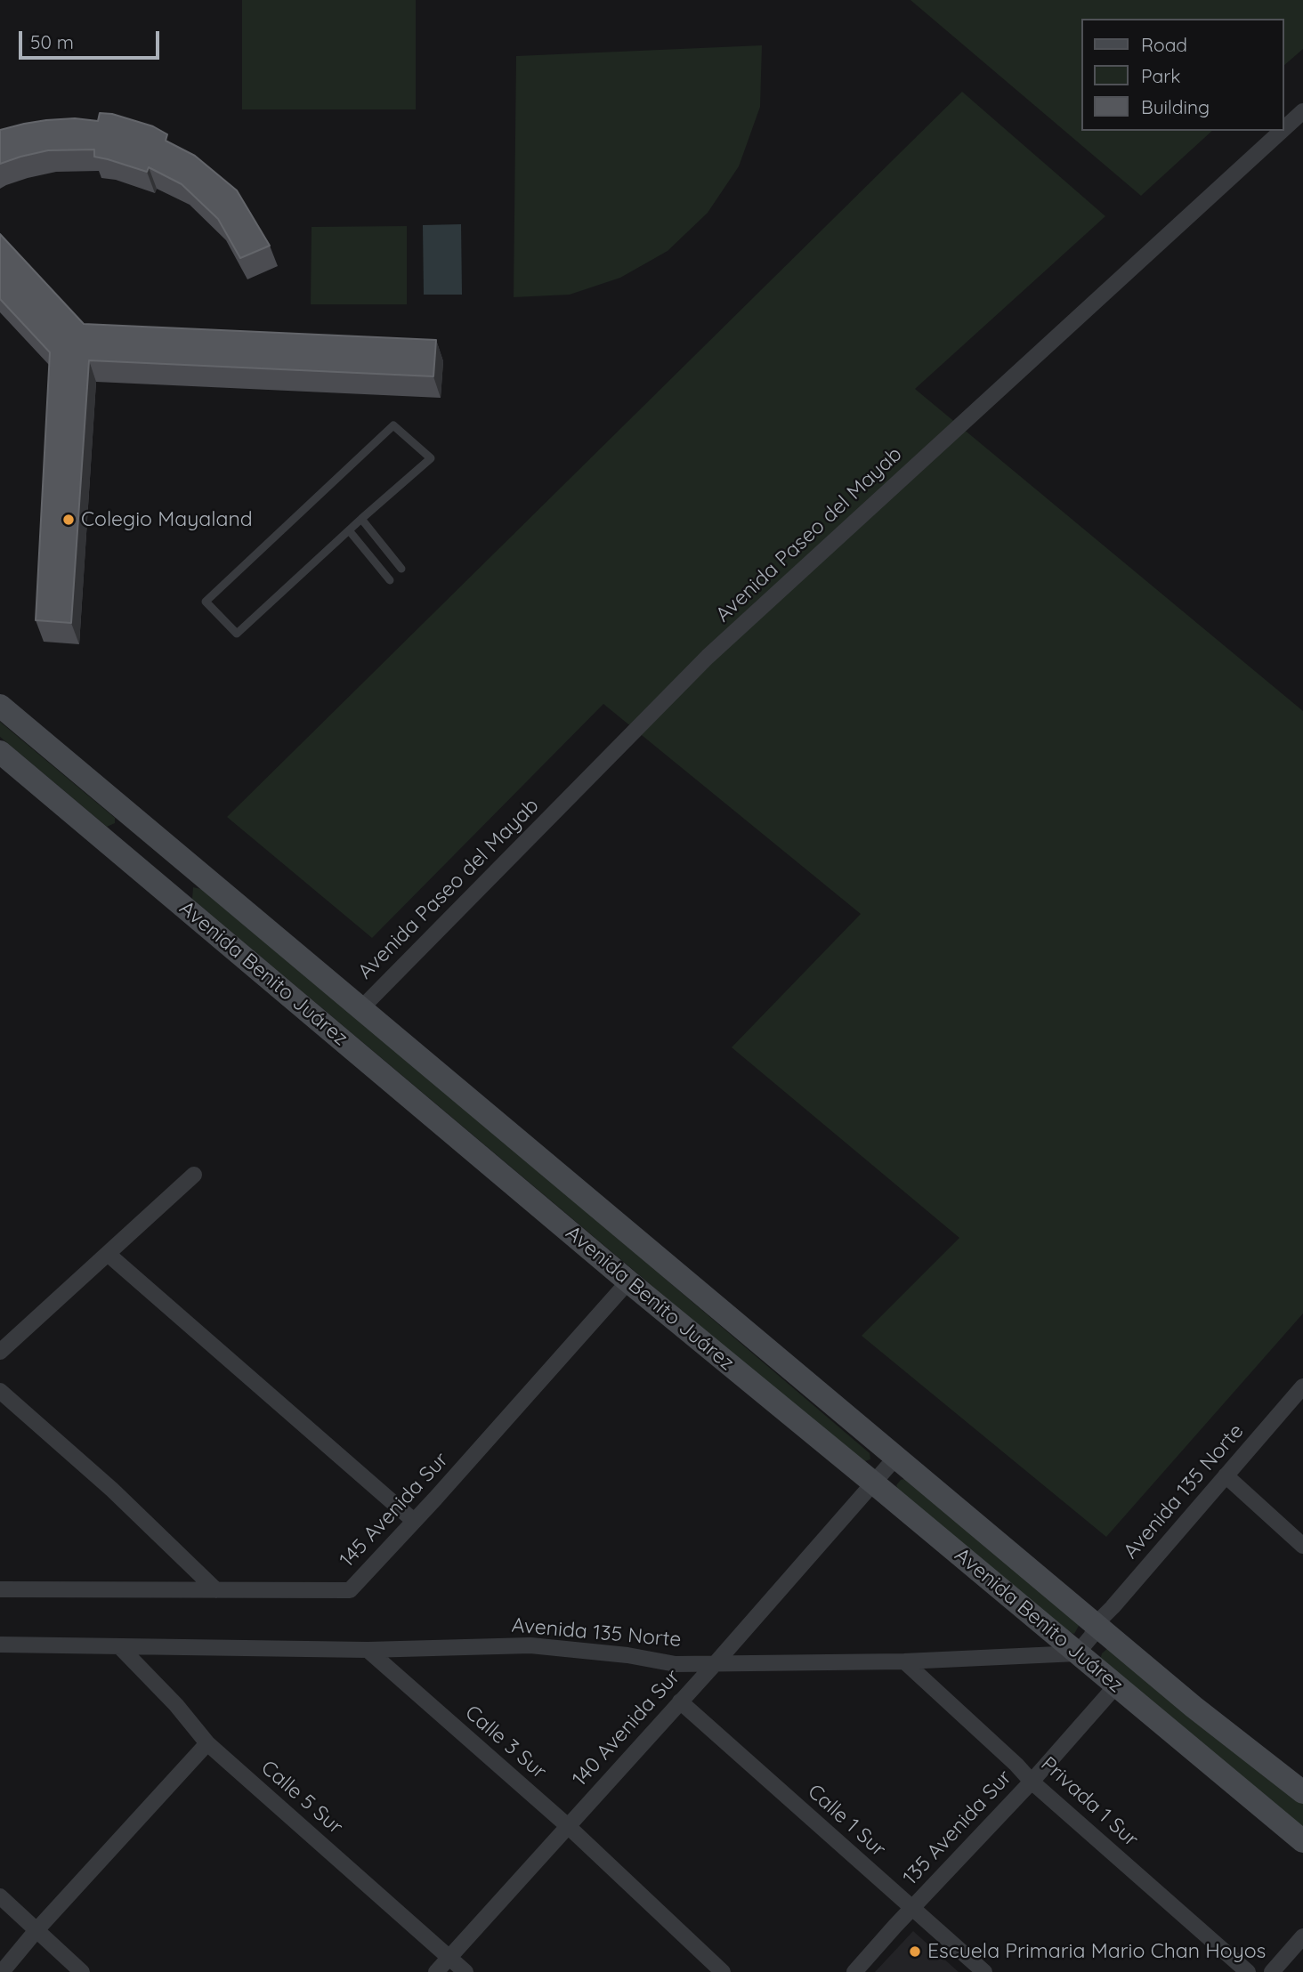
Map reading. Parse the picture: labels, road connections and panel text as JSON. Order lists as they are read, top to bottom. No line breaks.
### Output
{"streets":{"main road":["Avenida Benito Juárez"],"street":["Avenida Paseo del Mayab","Avenida 135 Norte","145 Avenida Sur","140 Avenida Sur","Calle 3 Sur","Calle 5 Sur","Privada 1 Sur","Calle 1 Sur","135 Avenida Sur"]},"crossings":[["Avenida Paseo del Mayab","Avenida Benito Juárez"],["Avenida Benito Juárez","Avenida 135 Norte"],["Avenida Benito Juárez","145 Avenida Sur"],["Avenida Benito Juárez","140 Avenida Sur"],["Avenida Benito Juárez","135 Avenida Sur"],["Avenida 135 Norte","140 Avenida Sur"],["Avenida 135 Norte","Calle 3 Sur"],["Avenida 135 Norte","Calle 5 Sur"],["Avenida 135 Norte","Privada 1 Sur"],["140 Avenida Sur","Calle 3 Sur"],["140 Avenida Sur","Calle 5 Sur"],["140 Avenida Sur","Calle 1 Sur"],["Privada 1 Sur","135 Avenida Sur"],["Calle 1 Sur","135 Avenida Sur"]],"places":["Colegio Mayaland","Escuela Primaria Mario Chan Hoyos"],"legend":["Road","Park","Building"],"scale_bar":"50 m"}
